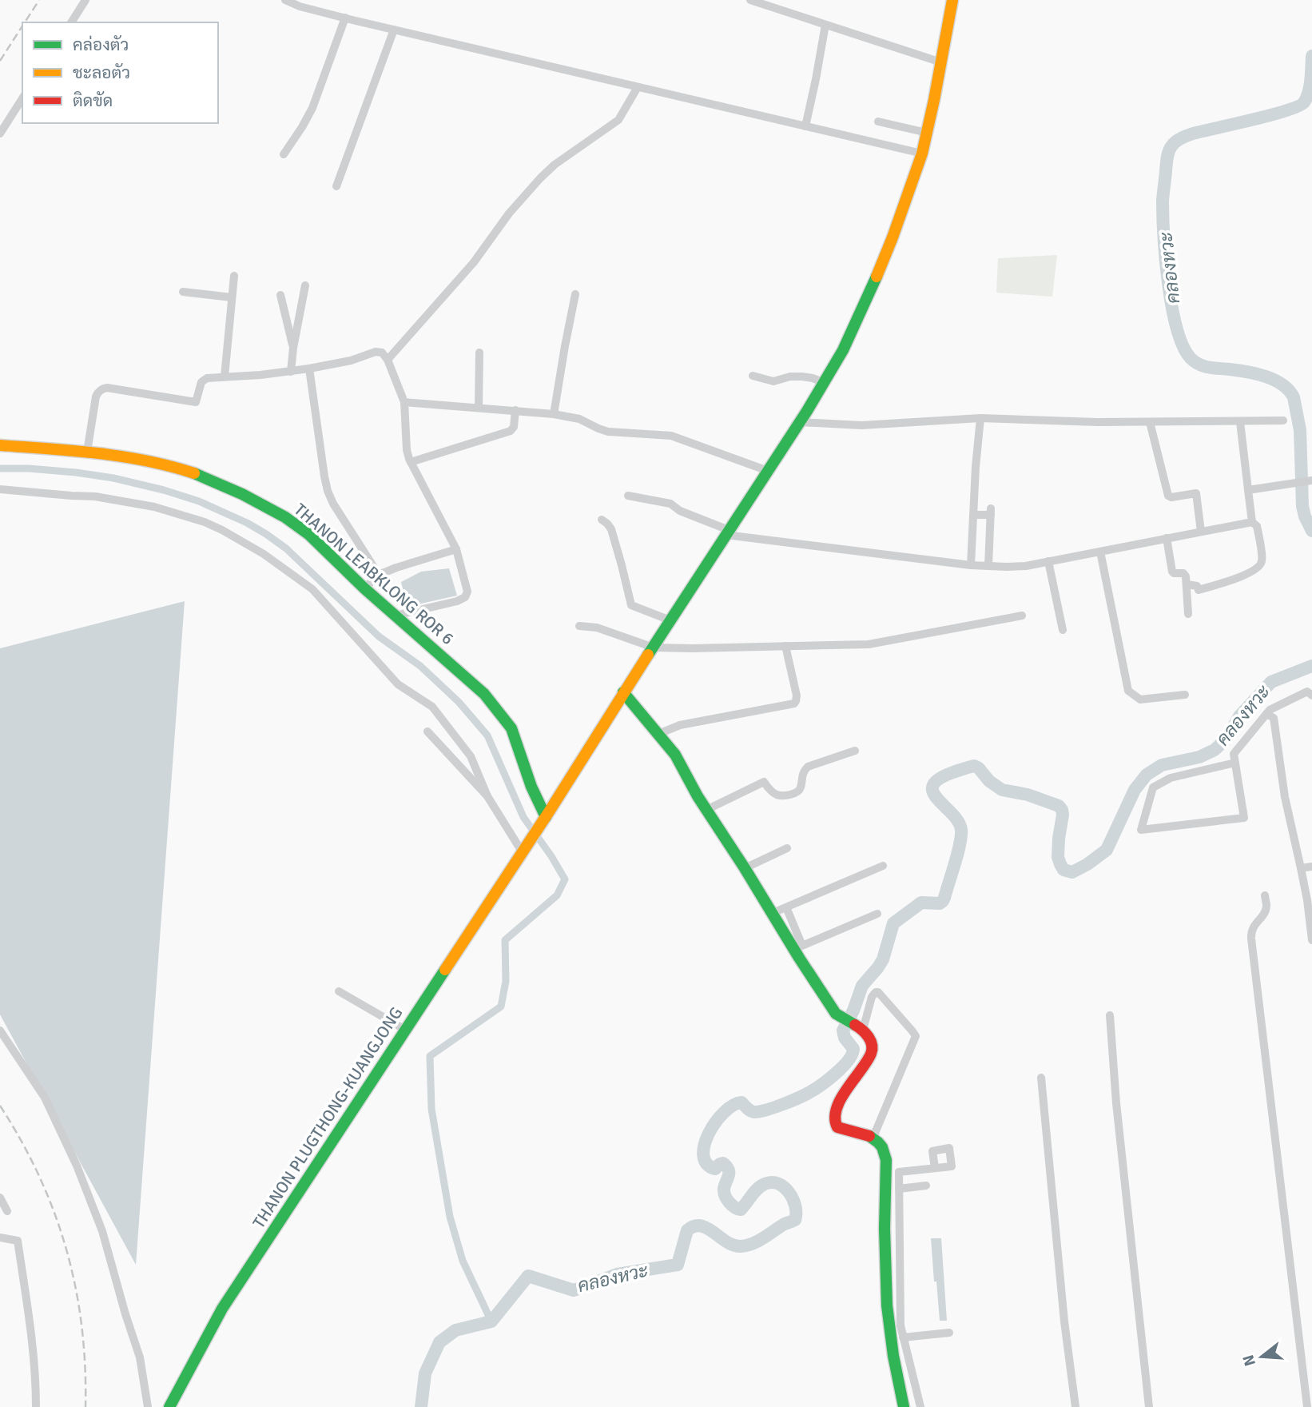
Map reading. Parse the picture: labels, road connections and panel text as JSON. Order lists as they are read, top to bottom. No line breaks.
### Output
{"streets":{"street":["THANON LEABKLONG ROR 6","THANON PLUGTHONG-KUANGJONG"]},"crossings":[["THANON LEABKLONG ROR 6","THANON PLUGTHONG-KUANGJONG"]],"water":["คลองหวะ"],"legend":["คล่องตัว","ชะลอตัว","ติดขัด"],"north":"left"}
